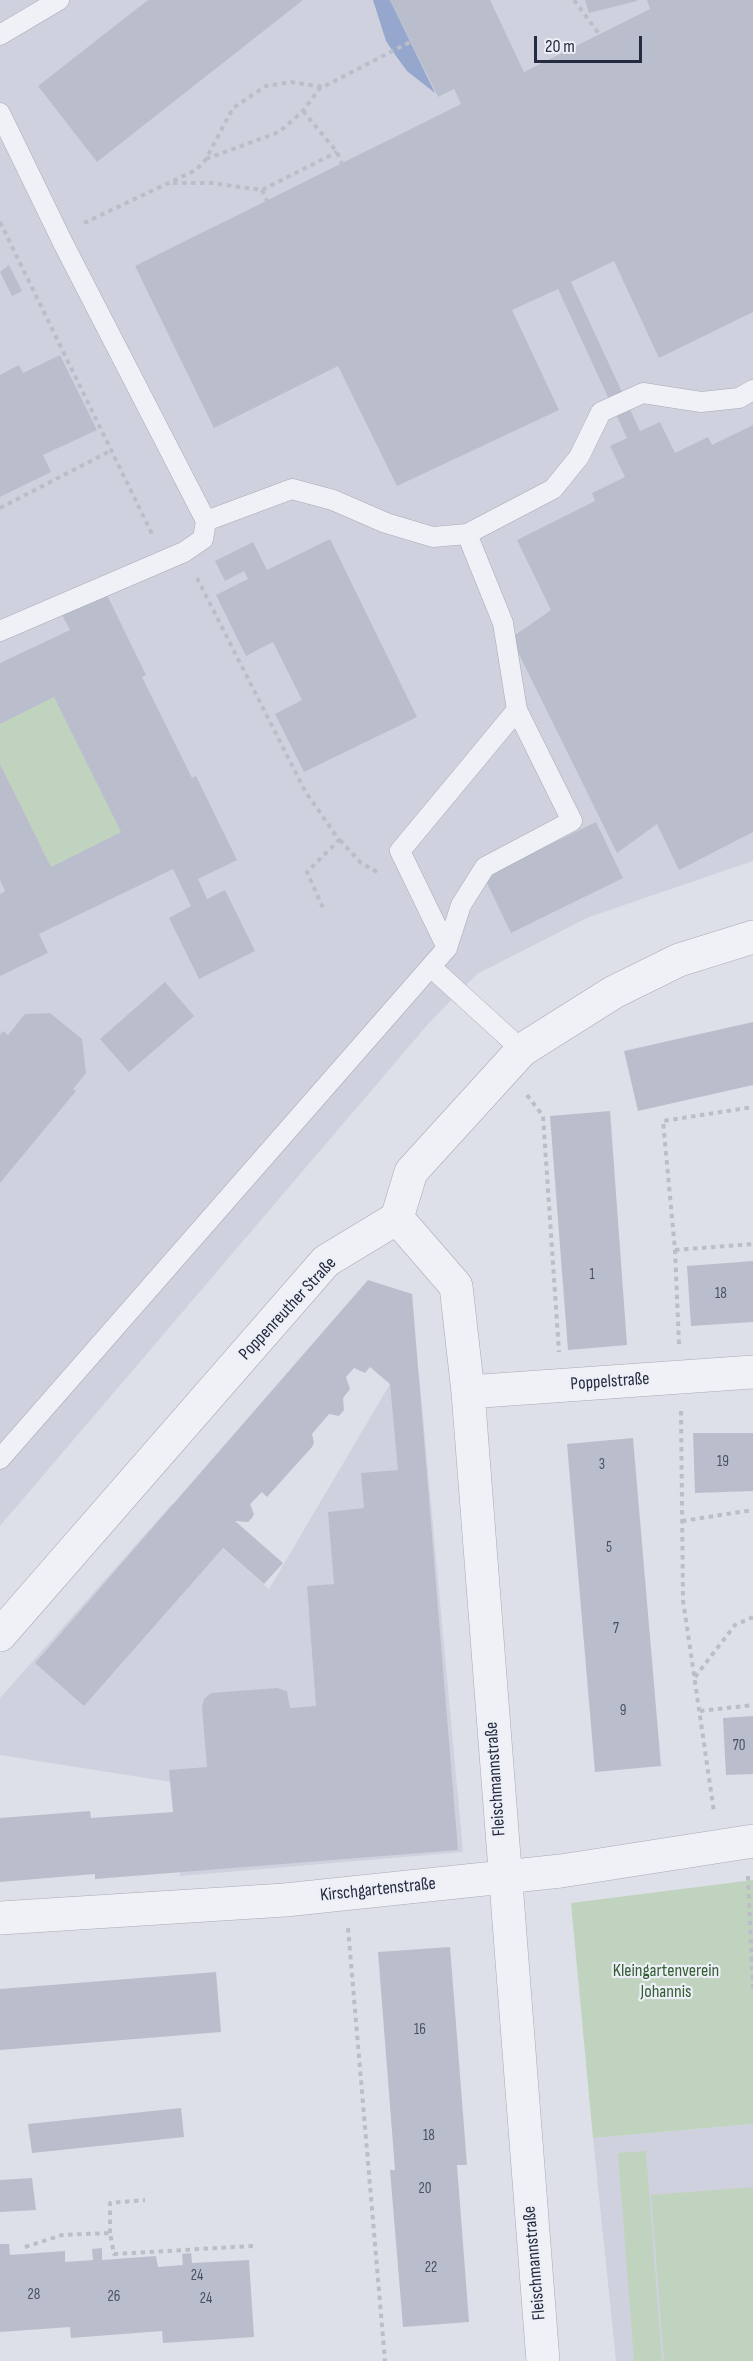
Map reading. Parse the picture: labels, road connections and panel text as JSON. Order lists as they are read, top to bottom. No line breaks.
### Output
{"streets":{"street":["Poppenreuther Straße","Poppelstraße","Fleischmannstraße","Kirschgartenstraße"]},"crossings":[["Poppenreuther Straße","Fleischmannstraße"],["Poppelstraße","Fleischmannstraße"],["Fleischmannstraße","Kirschgartenstraße"]],"parks":["Kleingartenverein Johannis"],"house_numbers":["1","18","19","3","5","7","9","70","16","18","20","22","24","28","26","24"],"scale_bar":"20 m"}
